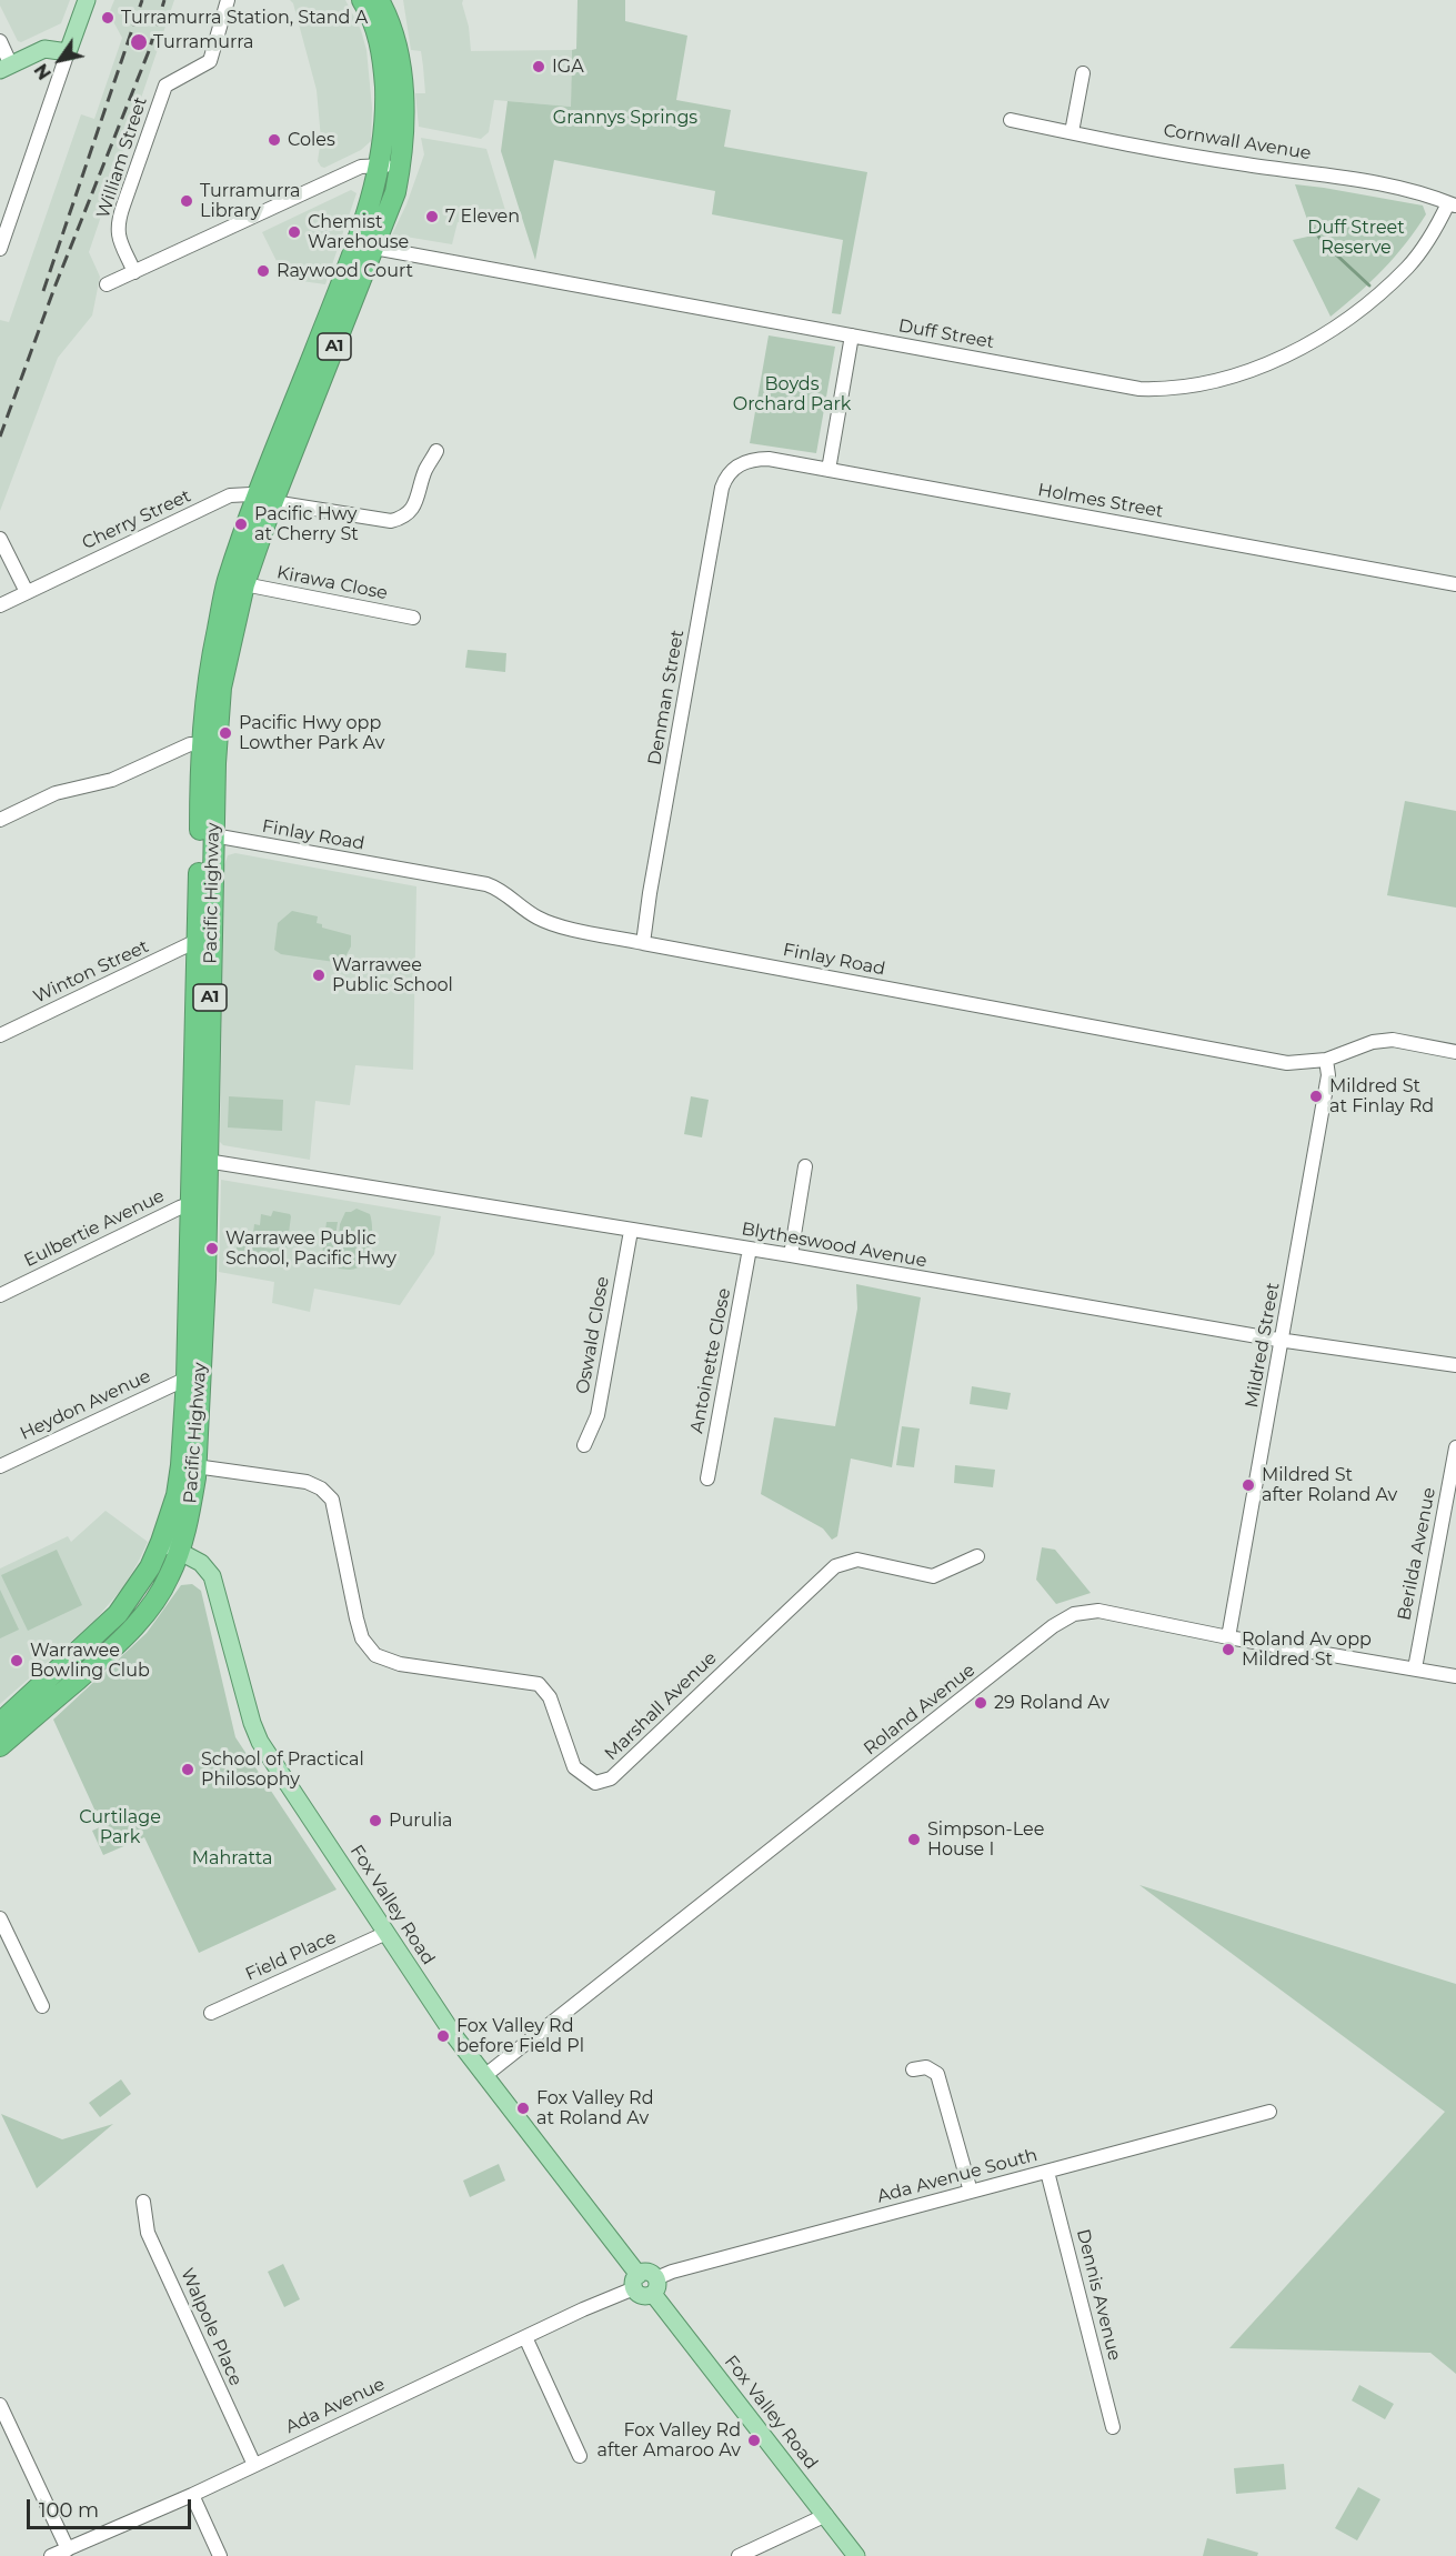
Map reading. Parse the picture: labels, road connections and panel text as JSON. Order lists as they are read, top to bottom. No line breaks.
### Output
{"streets":{"highway":["A1","Pacific Highway"],"main road":["Fox Valley Road"],"street":["Cornwall Avenue","William Street","Duff Street","Holmes Street","Cherry Street","Kirawa Close","Denman Street","Finlay Road","Winton Street","Eulbertie Avenue","Blytheswood Avenue","Oswald Close","Mildred Street","Antoinette Close","Heydon Avenue","Berilda Avenue","Marshall Avenue","Roland Avenue","Field Place","Ada Avenue South","Dennis Avenue","Walpole Place","Ada Avenue"]},"crossings":[["Cornwall Avenue","Duff Street"],["Duff Street","Pacific Highway"],["Holmes Street","Denman Street"],["Cherry Street","Pacific Highway"],["Kirawa Close","Pacific Highway"],["Denman Street","Finlay Road"],["Finlay Road","Pacific Highway"],["Finlay Road","Mildred Street"],["Pacific Highway","Winton Street"],["Pacific Highway","Eulbertie Avenue"],["Pacific Highway","Blytheswood Avenue"],["Pacific Highway","Heydon Avenue"],["Pacific Highway","Marshall Avenue"],["Pacific Highway","Fox Valley Road"],["Blytheswood Avenue","Oswald Close"],["Blytheswood Avenue","Mildred Street"],["Blytheswood Avenue","Antoinette Close"],["Mildred Street","Roland Avenue"],["Berilda Avenue","Roland Avenue"],["Roland Avenue","Fox Valley Road"],["Fox Valley Road","Field Place"],["Fox Valley Road","Ada Avenue South"],["Fox Valley Road","Ada Avenue"],["Ada Avenue South","Dennis Avenue"],["Walpole Place","Ada Avenue"]],"parks":["Grannys Springs","Duff Street Reserve","Boyds Orchard Park","Curtilage Park","Mahratta"],"places":["Turramurra Station, Stand A","Turramurra","IGA","Coles","Turramurra Library","7 Eleven","Chemist Warehouse","Raywood Court","Pacific Hwy at Cherry St","Pacific Hwy opp Lowther Park Av","Warrawee Public School","Mildred St at Finlay Rd","Warrawee Public School, Pacific Hwy","Mildred St after Roland Av","Roland Av opp Mildred St","Warrawee Bowling Club","29 Roland Av","School of Practical Philosophy","Purulia","Simpson-Lee House I","Fox Valley Rd before Field Pl","Fox Valley Rd at Roland Av","Fox Valley Rd after Amaroo Av"],"scale_bar":"100 m","north":"bottom left"}
